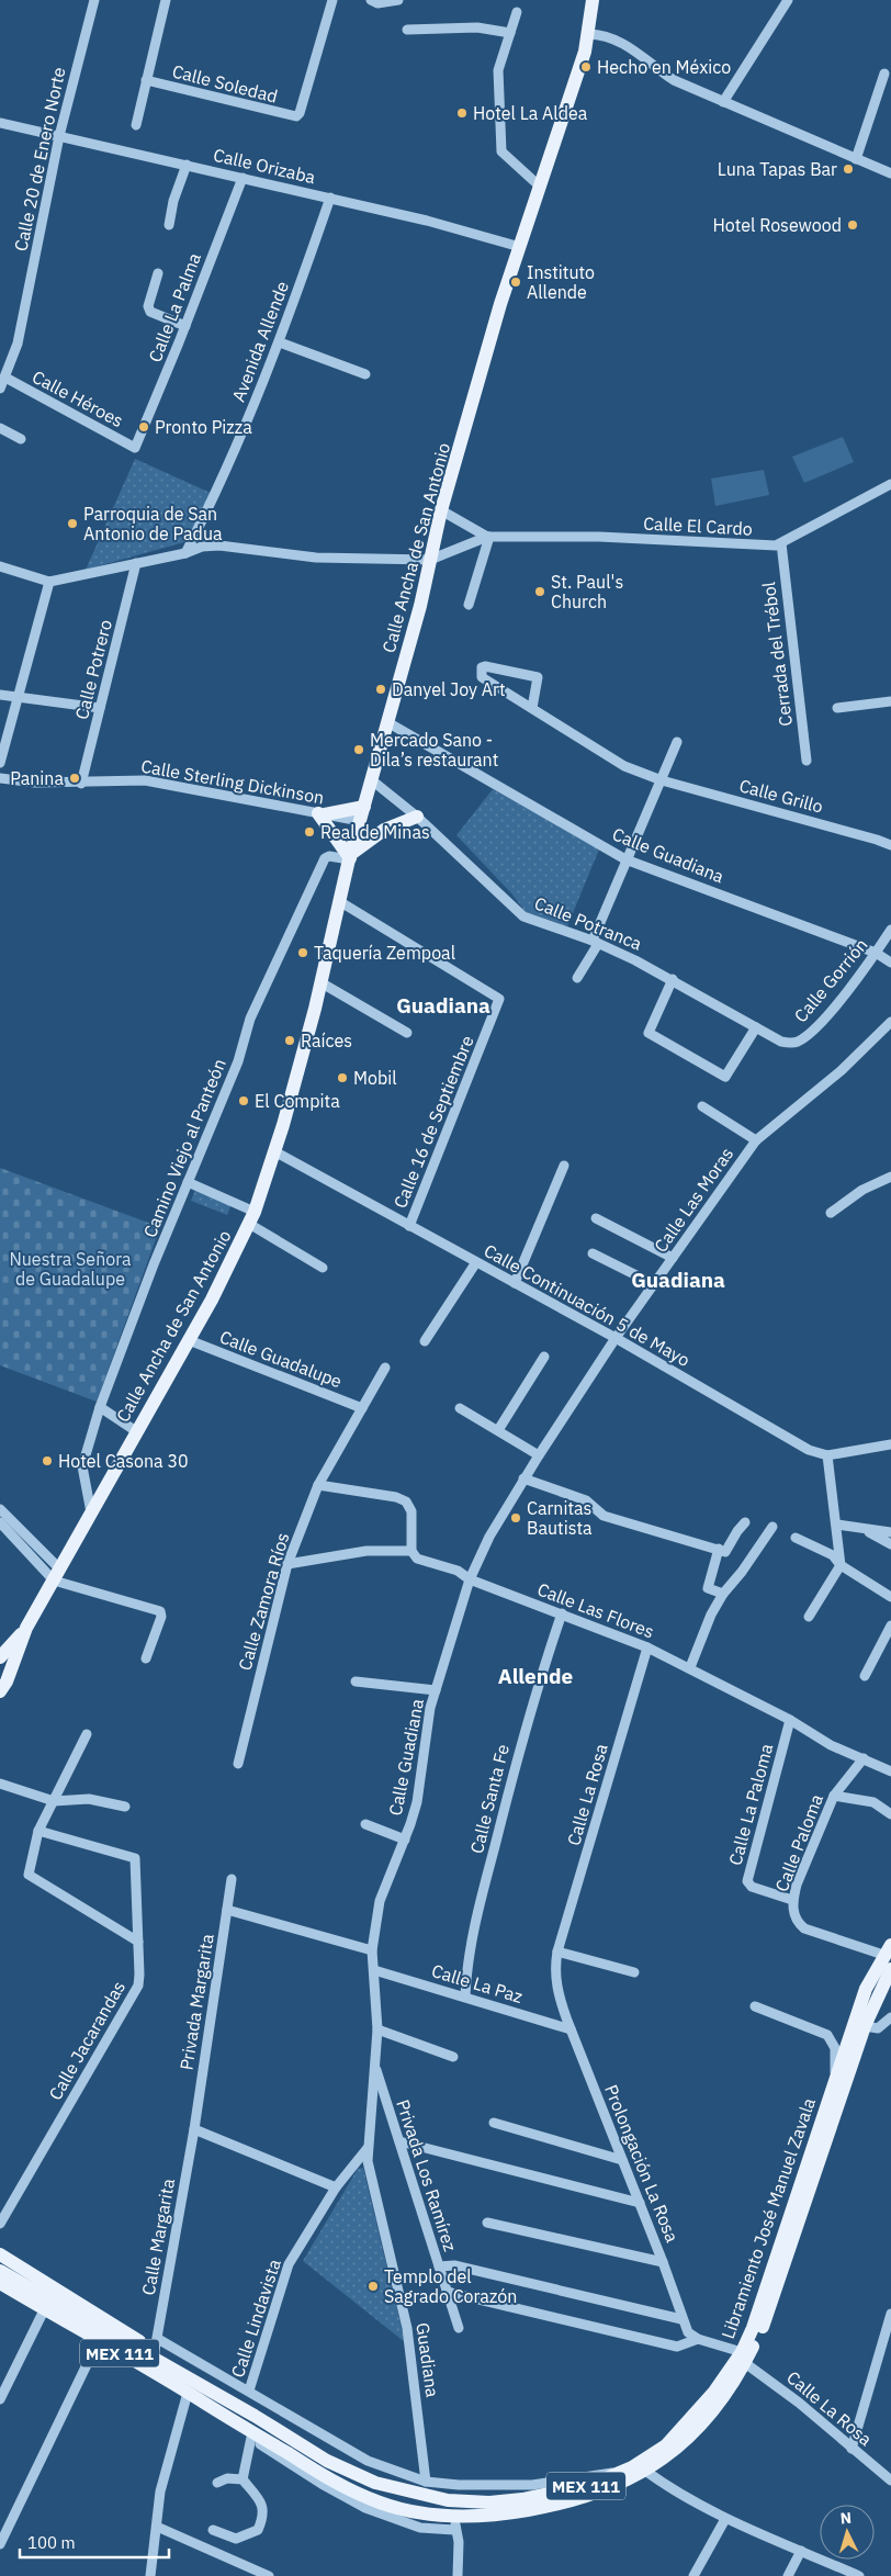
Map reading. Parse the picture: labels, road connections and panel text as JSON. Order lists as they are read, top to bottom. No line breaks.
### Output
{"streets":{"main road":["Calle Ancha de San Antonio","Libramiento José Manuel Zavala","MEX 111"],"street":["Calle Soledad","Calle 20 de Enero Norte","Calle Orizaba","Calle La Palma","Avenida Allende","Calle Héroes","Calle El Cardo","Cerrada del Trébol","Calle Potrero","Calle Sterling Dickinson","Calle Grillo","Calle Guadiana","Calle Potranca","Calle Gorrión","Calle 16 de Septiembre","Camino Viejo al Panteón","Calle Las Moras","Calle Continuación 5 de Mayo","Calle Guadalupe","Calle Zamora Ríos","Calle Las Flores","Calle La Rosa","Calle Santa Fe","Calle La Paloma","Calle Paloma","Calle La Paz","Privada Margarita","Calle Jacarandas","Prolongación La Rosa","Privada Los Ramírez","Calle Margarita","Calle Lindavista","Guadiana"]},"crossings":[["Calle 20 de Enero Norte","Calle Orizaba"],["Calle 20 de Enero Norte","Calle Héroes"],["Calle Orizaba","Calle La Palma"],["Calle Orizaba","Avenida Allende"],["Calle Orizaba","Calle Ancha de San Antonio"],["Calle La Palma","Calle Héroes"],["Calle El Cardo","Calle Ancha de San Antonio"],["Calle El Cardo","Cerrada del Trébol"],["Calle Ancha de San Antonio","Calle Sterling Dickinson"],["Calle Ancha de San Antonio","Calle Guadiana"],["Calle Ancha de San Antonio","Calle Potranca"],["Calle Ancha de San Antonio","Calle 16 de Septiembre"],["Calle Ancha de San Antonio","Camino Viejo al Panteón"],["Calle Ancha de San Antonio","Calle Continuación 5 de Mayo"],["Calle Ancha de San Antonio","Calle Guadalupe"],["Calle Potrero","Calle Sterling Dickinson"],["Calle Guadiana","Calle Gorrión"],["Calle Guadiana","Calle Las Moras"],["Calle Guadiana","Calle Las Flores"],["Calle Guadiana","Calle La Paz"],["Calle Guadiana","Privada Los Ramírez"],["Calle Guadiana","Calle Lindavista"],["Calle Guadiana","Guadiana"],["Calle Potranca","Calle Gorrión"],["Calle 16 de Septiembre","Calle Continuación 5 de Mayo"],["Calle Las Moras","Calle Continuación 5 de Mayo"],["Calle Guadalupe","Calle Zamora Ríos"],["Calle Las Flores","Calle La Rosa"],["Calle Las Flores","Calle Santa Fe"],["Calle Las Flores","Calle La Paloma"],["Calle Las Flores","Calle Paloma"],["Calle La Rosa","Prolongación La Rosa"],["Calle La Rosa","Libramiento José Manuel Zavala"],["Calle Santa Fe","Calle La Paz"],["Calle La Paloma","Calle Paloma"],["Calle Paloma","Libramiento José Manuel Zavala"],["Calle La Paz","Prolongación La Rosa"],["Privada Margarita","Calle Margarita"],["Calle Lindavista","Guadiana"]],"districts":["Guadiana","Guadiana","Allende"],"parks":["Nuestra Señora de Guadalupe"],"places":["Hecho en México","Hotel La Aldea","Luna Tapas Bar","Hotel Rosewood","Instituto Allende","Pronto Pizza","Parroquia de San Antonio de Padua","St. Paul's Church","Danyel Joy Art","Mercado Sano - Dila’s restaurant","Panina","Real de Minas","Taquería Zempoal","Raíces","Mobil","El Compita","Hotel Casona 30","Carnitas Bautista","Templo del Sagrado Corazón"],"scale_bar":"100 m","north":"top"}
